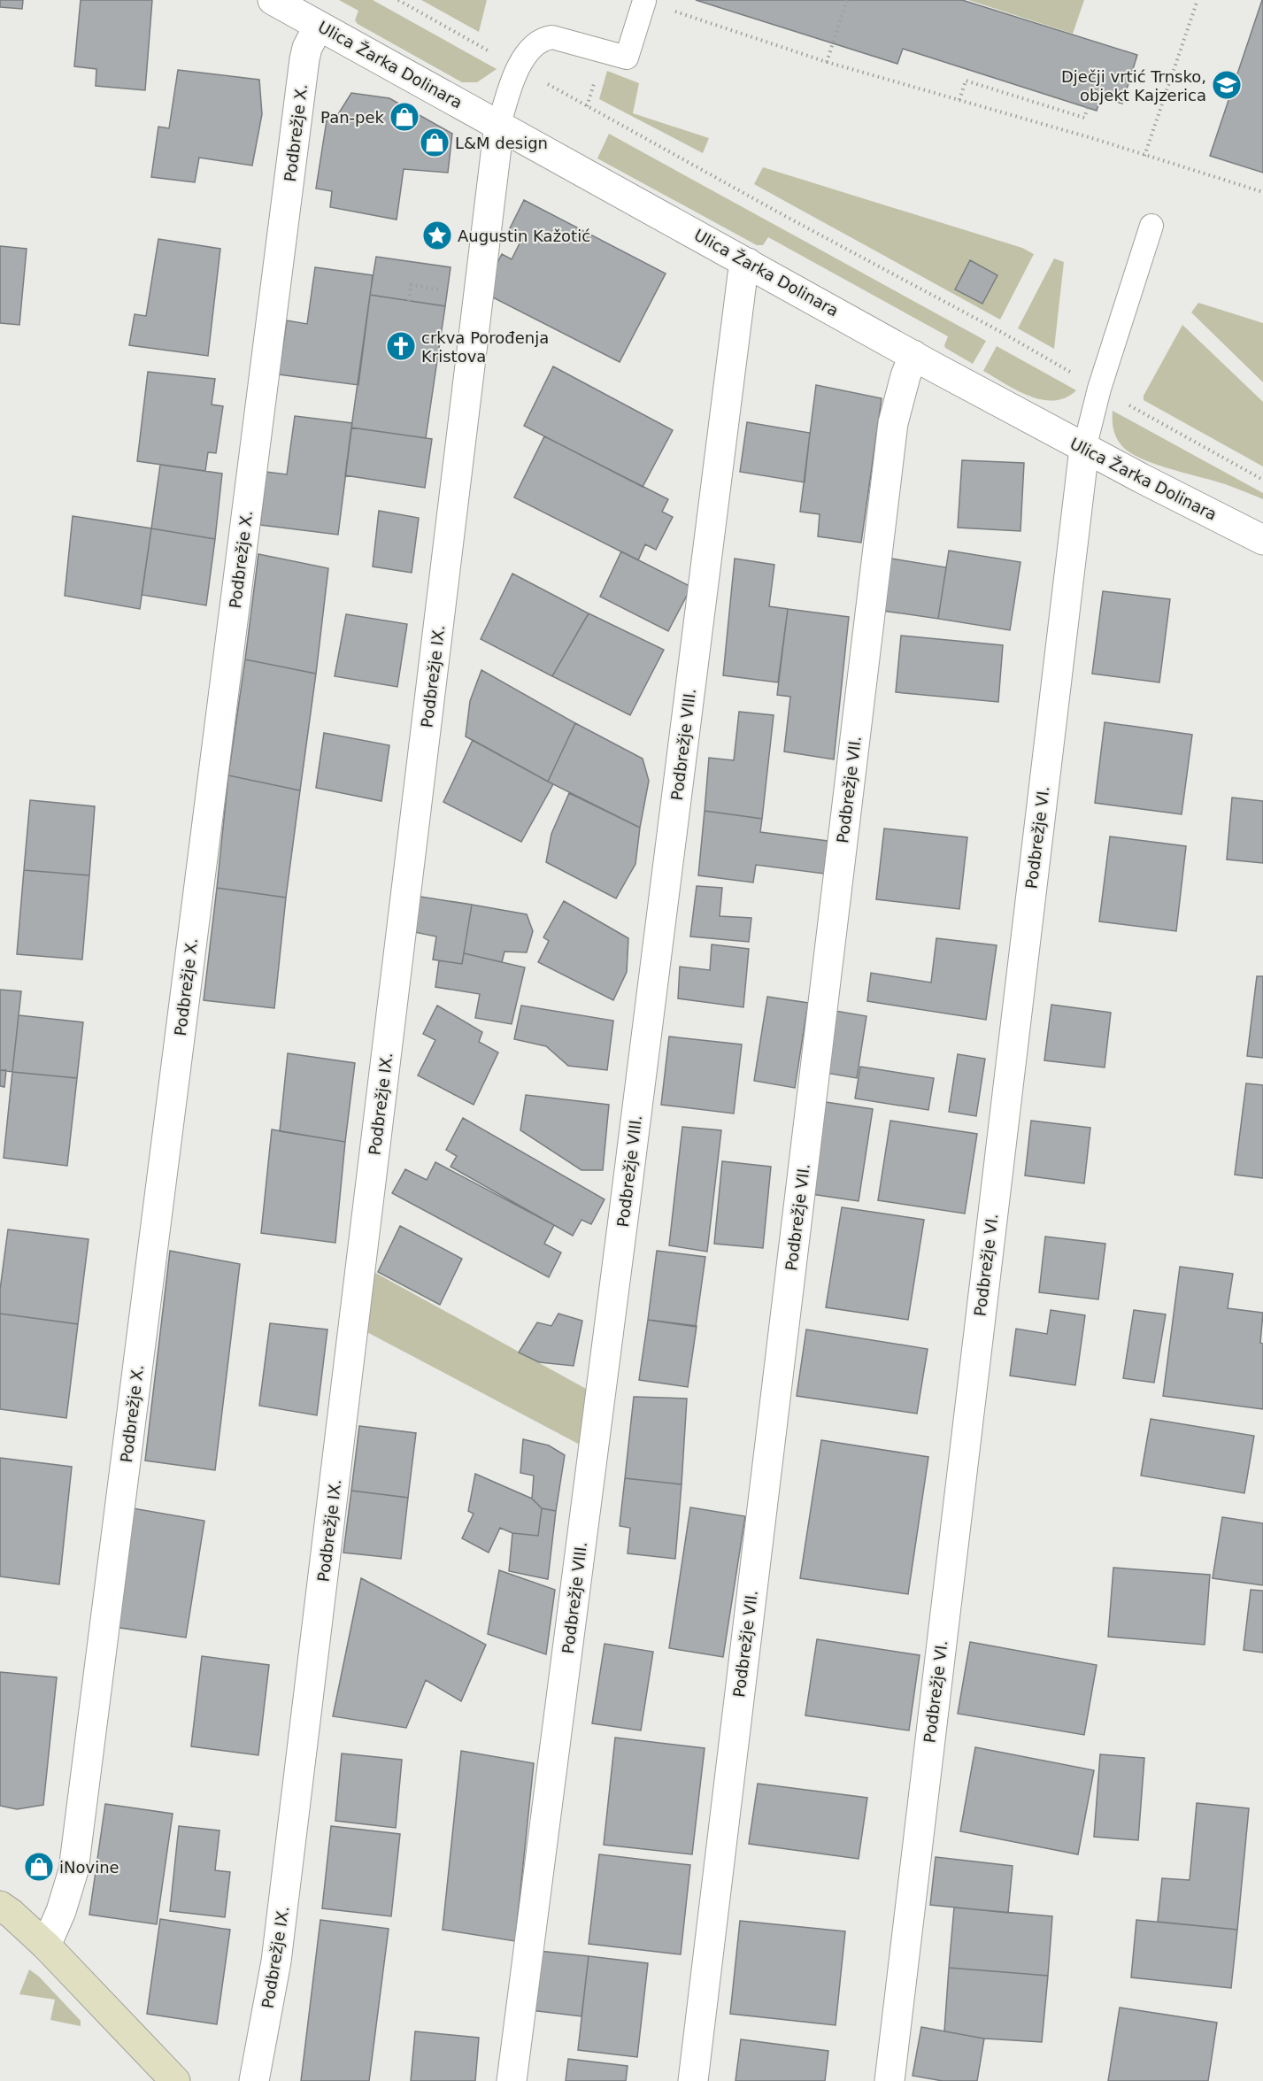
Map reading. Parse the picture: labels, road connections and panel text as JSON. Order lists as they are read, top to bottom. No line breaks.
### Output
{"streets":{"street":["Ulica Žarka Dolinara","Podbrežje X.","Podbrežje IX.","Podbrežje VIII.","Podbrežje VII.","Podbrežje VI."]},"crossings":[["Ulica Žarka Dolinara","Podbrežje X."],["Ulica Žarka Dolinara","Podbrežje IX."],["Ulica Žarka Dolinara","Podbrežje VIII."],["Ulica Žarka Dolinara","Podbrežje VII."],["Ulica Žarka Dolinara","Podbrežje VI."]],"places":{"school or university":["Dječji vrtić Trnsko, objekt Kajzerica"],"shop":["Pan-pek","L&M design","iNovine"],"place":["Augustin Kažotić"],"church":["crkva Porođenja Kristova"]}}
